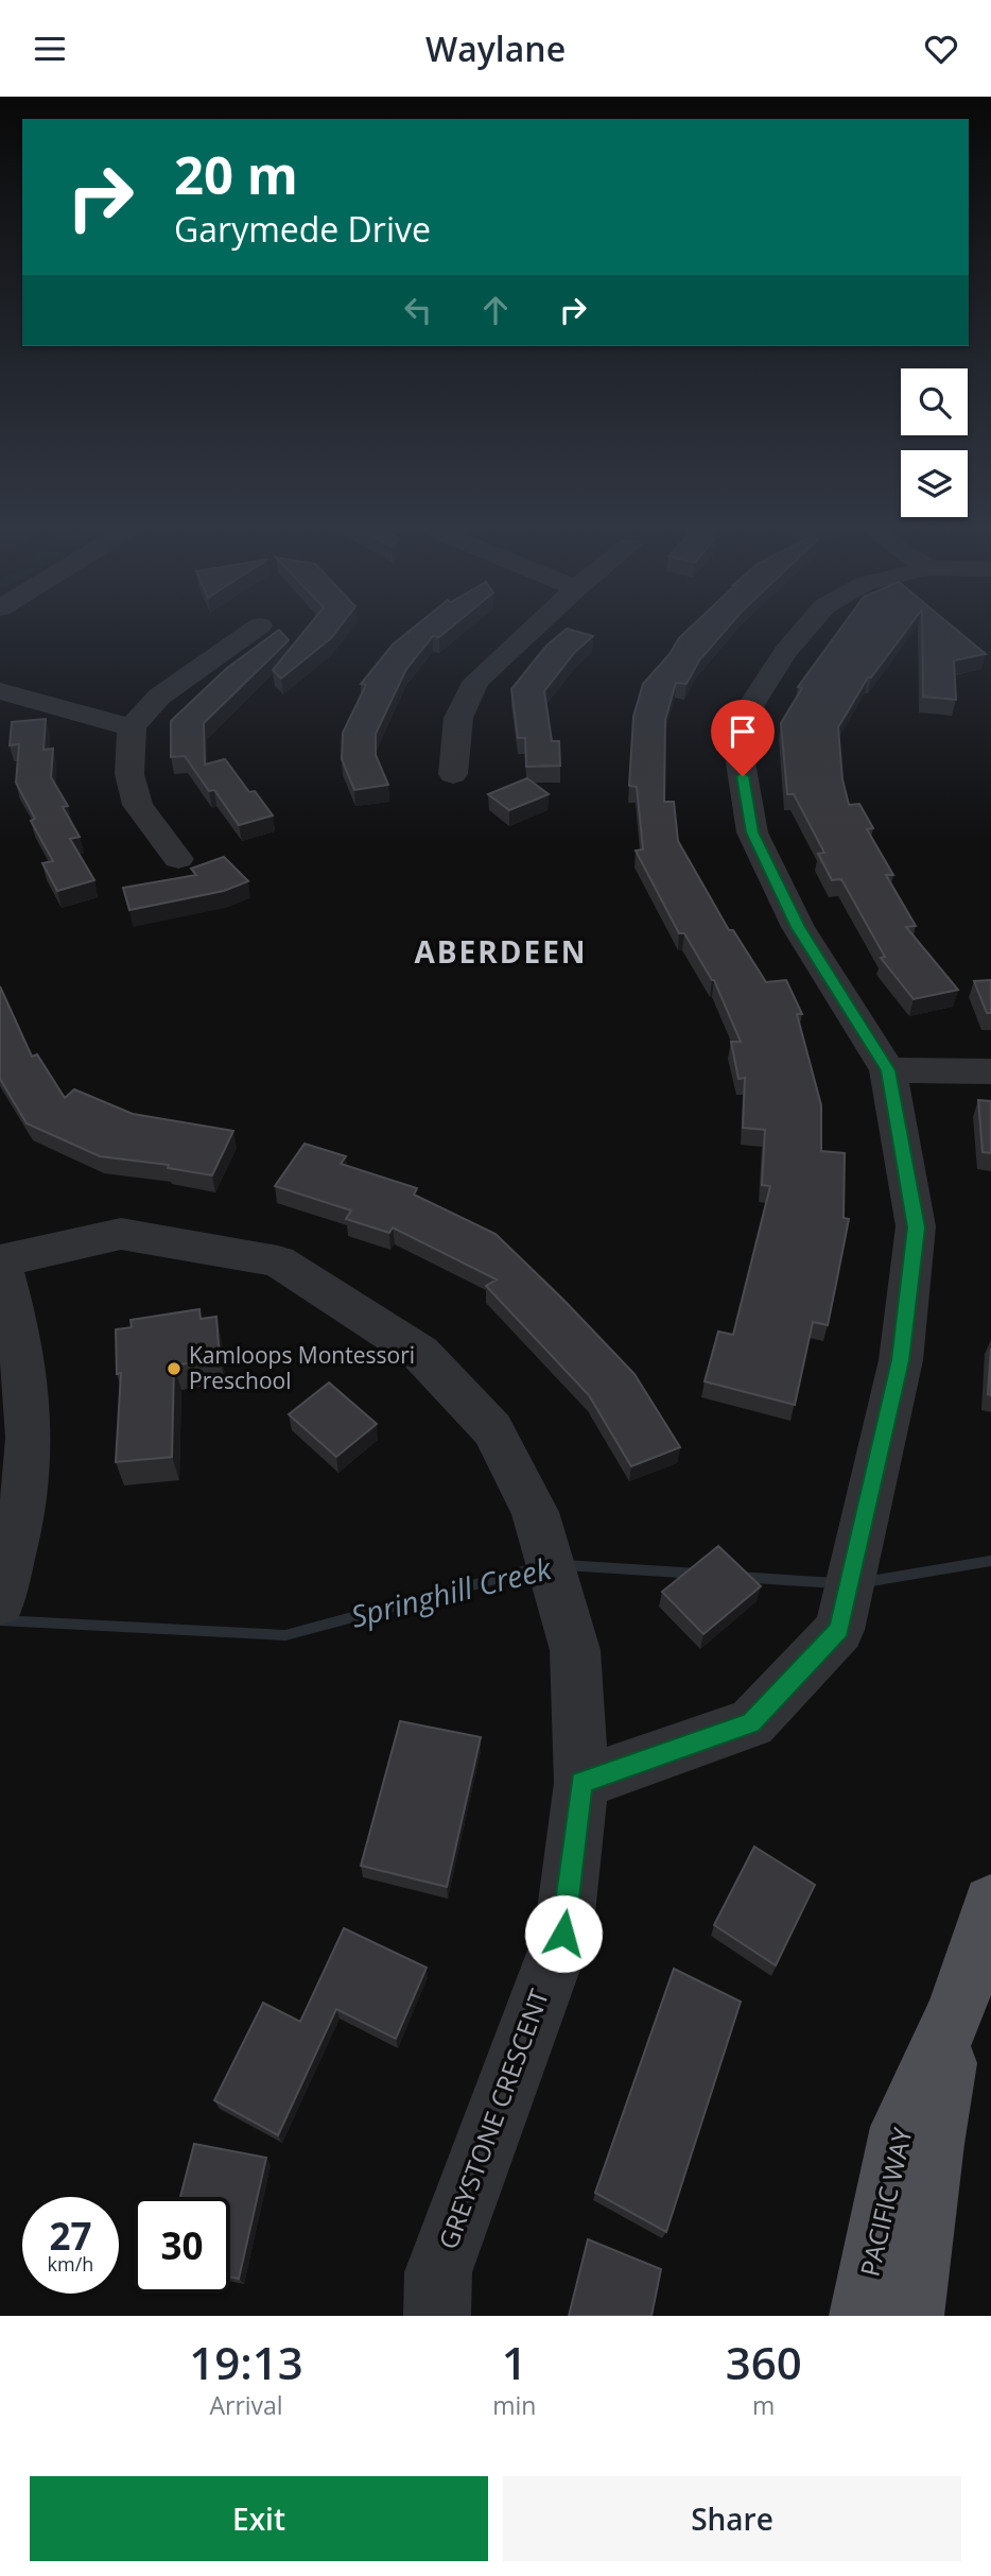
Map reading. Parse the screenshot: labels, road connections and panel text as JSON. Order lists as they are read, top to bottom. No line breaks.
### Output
{"streets":{"main road":["PACIFIC WAY"],"street":["GREYSTONE CRESCENT"]},"districts":["ABERDEEN"],"water":["Springhill Creek"],"places":["Kamloops Montessori Preschool"],"page":{"header":"Waylane","turn":["20 m","Garymede Drive"],"speed":"27 km/h","limit":"30","eta":["19:13","Arrival","1","min","360","m"],"buttons":["Exit","Share"]}}
